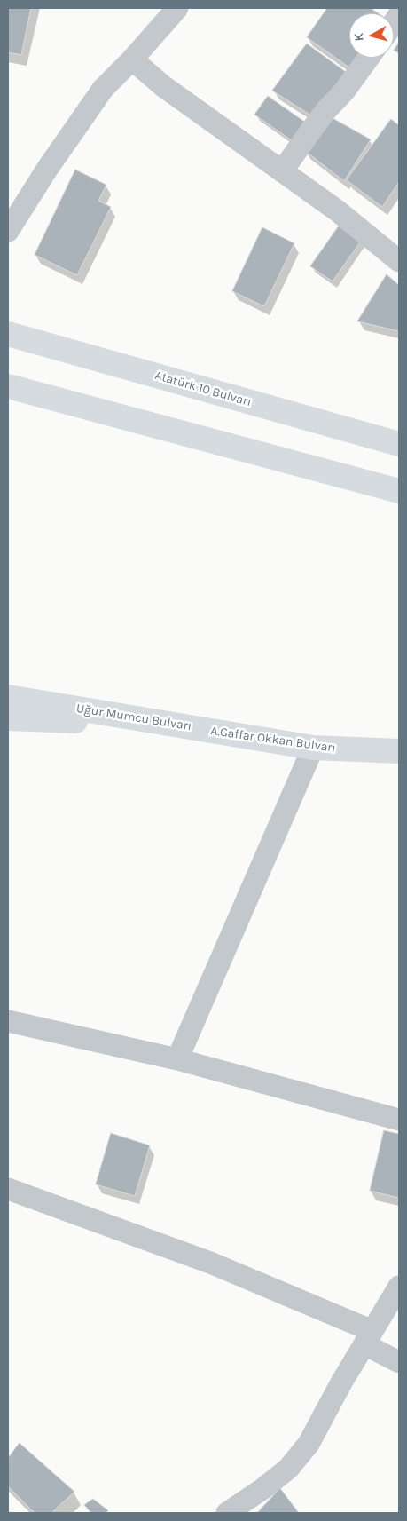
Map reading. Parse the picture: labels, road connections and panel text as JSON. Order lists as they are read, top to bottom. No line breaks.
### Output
{"streets":{"main road":["Atatürk 10 Bulvarı","Uğur Mumcu Bulvarı","A.Gaffar Okkan Bulvarı"]},"crossings":[["Uğur Mumcu Bulvarı","A.Gaffar Okkan Bulvarı"]],"north":"left"}
